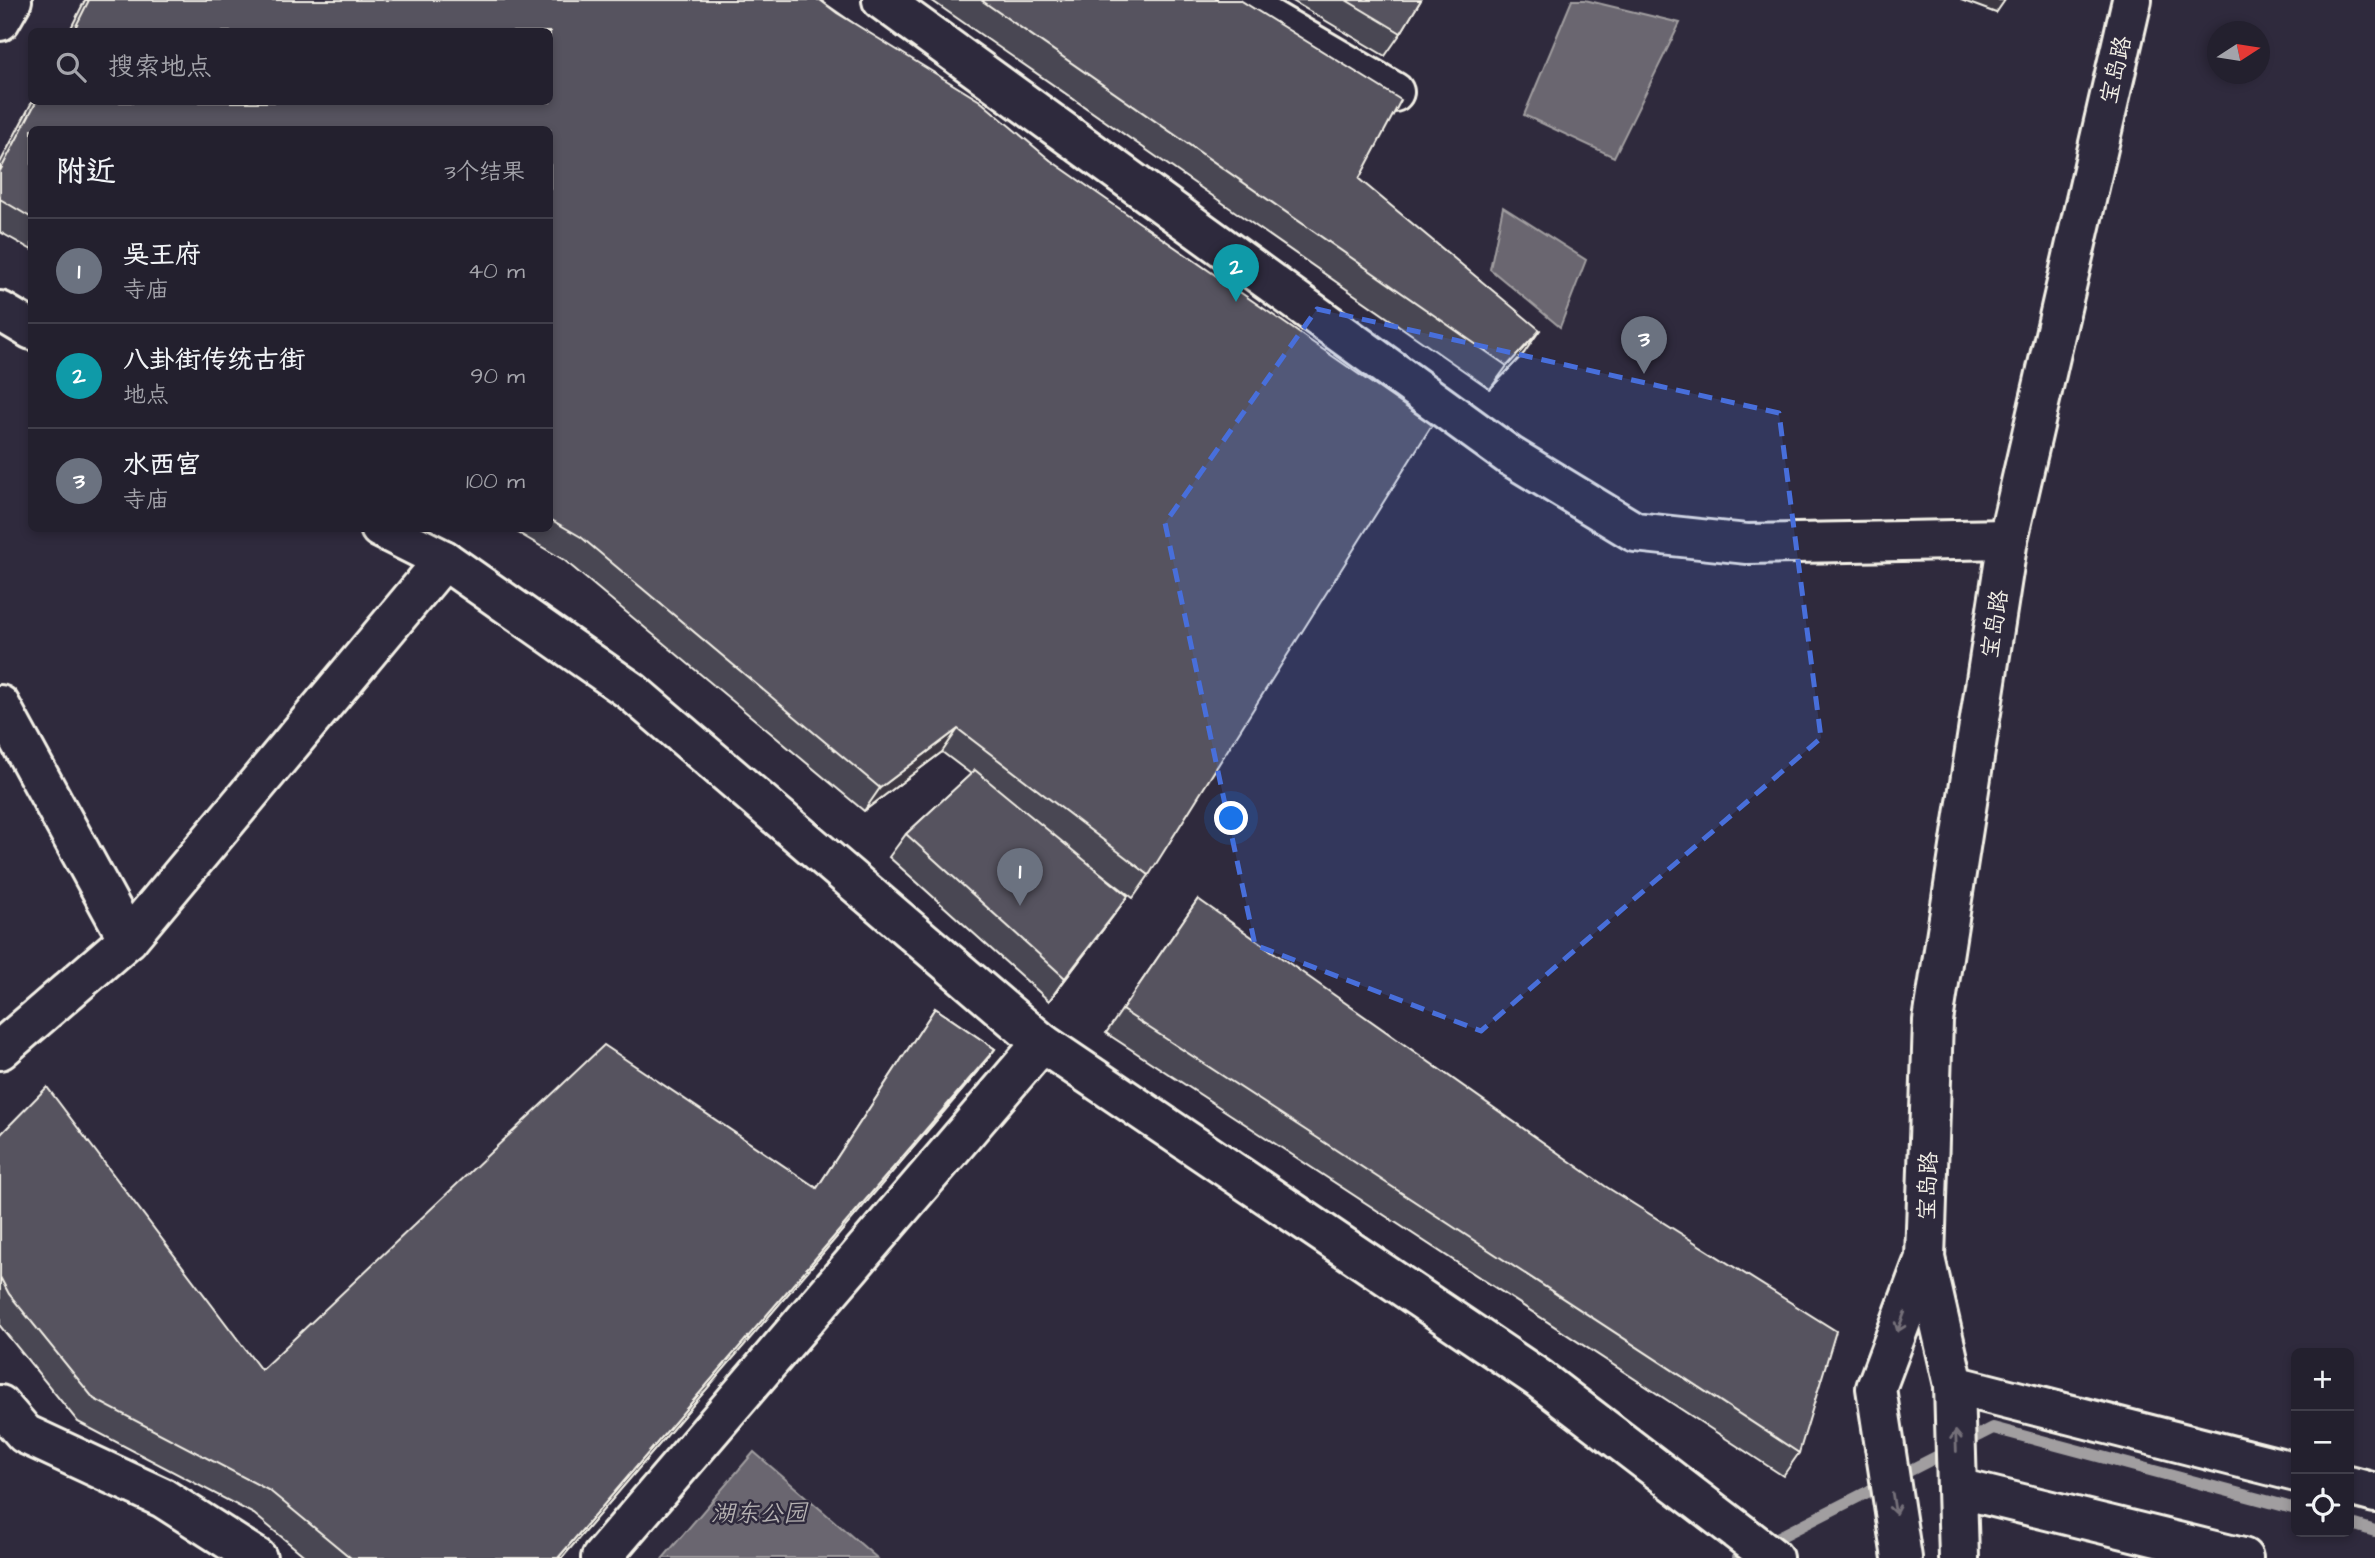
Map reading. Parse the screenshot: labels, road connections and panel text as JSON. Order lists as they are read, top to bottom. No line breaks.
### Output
{"streets":{"street":["宝岛路"]},"water":["湖东公园"],"north":"right","page":{"search":"搜索地点","heading":["附近","3个结果"],"list":[{"mark":"1","name":"吴王府","note":"寺庙","value":"40 m"},{"mark":"2","name":"八卦街传统古街","note":"地点","value":"90 m"},{"mark":"3","name":"水西宫","note":"寺庙","value":"100 m"}],"pins":["2","3","1"],"map_buttons":["+","−"]}}
